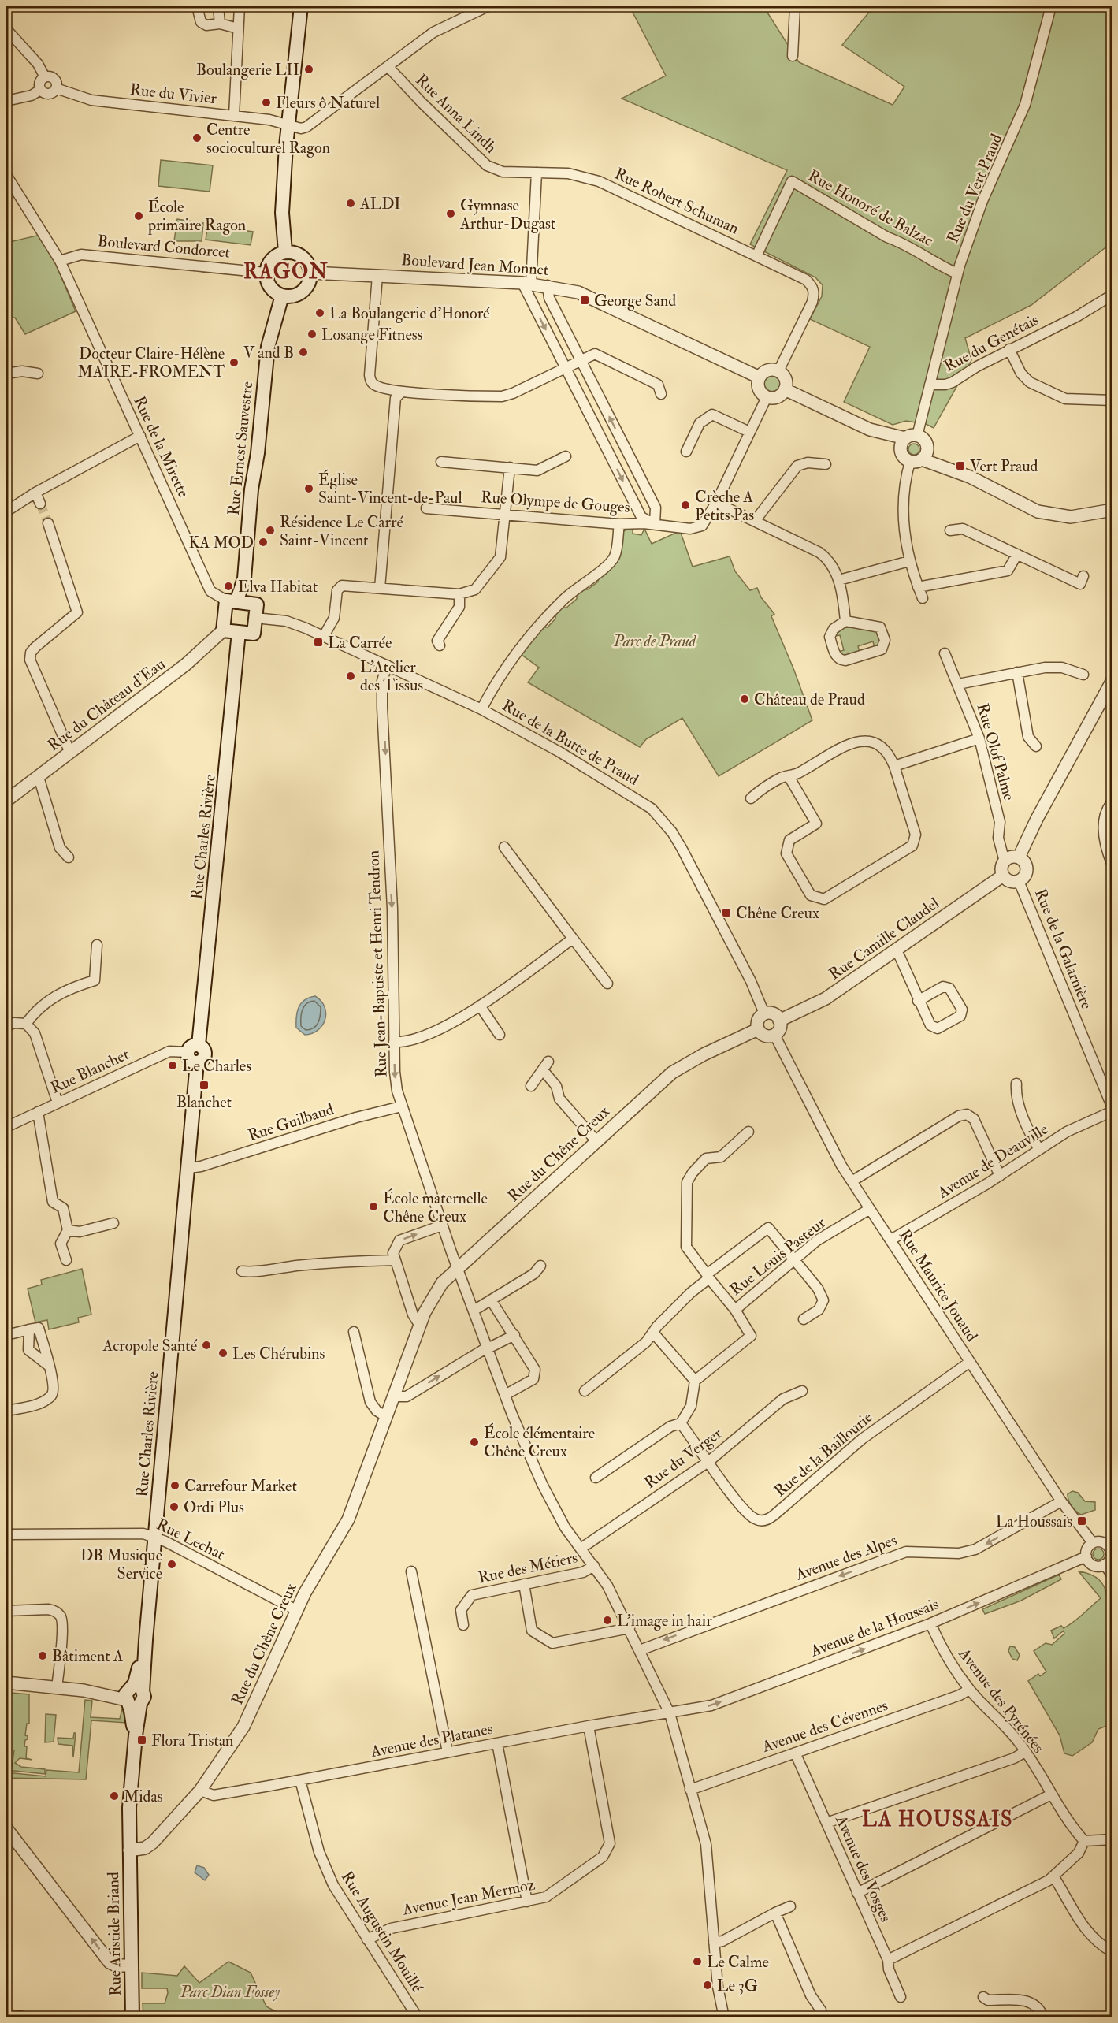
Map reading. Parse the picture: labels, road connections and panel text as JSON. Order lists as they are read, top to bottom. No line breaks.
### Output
{"streets":{"main road":["Rue Ernest Sauvestre","Rue Charles Rivière","Rue Aristide Briand"],"street":["Rue du Vivier","Rue Anna Lindh","Rue du Vert Praud","Rue Robert Schuman","Rue Honoré de Balzac","Boulevard Condorcet","Boulevard Jean Monnet","Rue du Genétais","Rue de la Mirette","Rue Olympe de Gouges","Rue du Château d'Eau","Rue de la Butte de Praud","Rue Olof Palme","Rue Camille Claudel","Rue de la Galarnière","Rue Jean-Baptiste et Henri Tendron","Rue Blanchet","Rue Guilbaud","Rue du Chêne Creux","Avenue de Deauville","Rue Louis Pasteur","Rue Maurice Jouaud","Rue de la Baillourie","Rue du Verger","Rue Lechat","Avenue des Alpes","Rue des Métiers","Avenue de la Houssais","Avenue des Pyrénées","Avenue des Cévennes","Avenue des Platanes","Avenue des Vosges","Avenue Jean Mermoz","Rue Augustin Mouillé"]},"crossings":[["Rue du Vivier","Rue Anna Lindh"],["Rue Anna Lindh","Rue Robert Schuman"],["Rue du Vert Praud","Rue Honoré de Balzac"],["Rue du Vert Praud","Rue du Genétais"],["Rue Robert Schuman","Rue Honoré de Balzac"],["Rue Robert Schuman","Boulevard Jean Monnet"],["Boulevard Condorcet","Boulevard Jean Monnet"],["Boulevard Condorcet","Rue de la Mirette"],["Boulevard Condorcet","Rue Ernest Sauvestre"],["Boulevard Jean Monnet","Rue Ernest Sauvestre"],["Rue de la Mirette","Rue Ernest Sauvestre"],["Rue Ernest Sauvestre","Rue du Château d'Eau"],["Rue de la Butte de Praud","Rue Camille Claudel"],["Rue de la Butte de Praud","Rue Jean-Baptiste et Henri Tendron"],["Rue de la Butte de Praud","Rue du Chêne Creux"],["Rue de la Butte de Praud","Rue Maurice Jouaud"],["Rue Olof Palme","Rue Camille Claudel"],["Rue Olof Palme","Rue de la Galarnière"],["Rue Charles Rivière","Rue Blanchet"],["Rue Charles Rivière","Rue Guilbaud"],["Rue Charles Rivière","Rue Lechat"],["Rue Camille Claudel","Rue de la Galarnière"],["Rue Camille Claudel","Rue du Chêne Creux"],["Rue Camille Claudel","Rue Maurice Jouaud"],["Rue de la Galarnière","Avenue de Deauville"],["Rue Jean-Baptiste et Henri Tendron","Rue Guilbaud"],["Rue Jean-Baptiste et Henri Tendron","Rue du Chêne Creux"],["Rue Jean-Baptiste et Henri Tendron","Rue du Verger"],["Rue Jean-Baptiste et Henri Tendron","Avenue des Alpes"],["Rue Jean-Baptiste et Henri Tendron","Rue des Métiers"],["Rue Jean-Baptiste et Henri Tendron","Avenue de la Houssais"],["Rue Jean-Baptiste et Henri Tendron","Avenue des Cévennes"],["Rue Jean-Baptiste et Henri Tendron","Avenue des Platanes"],["Rue du Chêne Creux","Rue Maurice Jouaud"],["Rue du Chêne Creux","Rue Lechat"],["Rue du Chêne Creux","Avenue des Platanes"],["Rue du Chêne Creux","Rue Aristide Briand"],["Avenue de Deauville","Rue Maurice Jouaud"],["Rue Louis Pasteur","Rue Maurice Jouaud"],["Rue Maurice Jouaud","Rue de la Baillourie"],["Rue Maurice Jouaud","Avenue des Alpes"],["Rue Maurice Jouaud","Avenue de la Houssais"],["Rue de la Baillourie","Rue du Verger"],["Avenue de la Houssais","Avenue des Pyrénées"],["Avenue de la Houssais","Avenue des Platanes"],["Avenue des Pyrénées","Avenue des Cévennes"],["Avenue des Cévennes","Avenue des Vosges"],["Avenue des Platanes","Avenue Jean Mermoz"],["Avenue des Platanes","Rue Augustin Mouillé"],["Avenue Jean Mermoz","Rue Augustin Mouillé"]],"one_way":["Avenue des Alpes","Avenue de la Houssais"],"districts":["RAGON","LA HOUSSAIS"],"parks":["Parc de Praud","Parc Dian Fossey"],"places":{"other":["Boulangerie LH","Fleurs ô Naturel","Centre socioculturel Ragon","ALDI","Gymnase Arthur-Dugast","École primaire Ragon","La Boulangerie d'Honoré","Losange Fitness","V and B","Docteur Claire-Hélène MAIRE-FROMENT","Église Saint-Vincent-de-Paul","Crèche A Petits Pas","Résidence Le Carré Saint-Vincent","KA MOD","Elva Habitat","L'Atelier des Tissus","Château de Praud","Le Charles","École maternelle Chêne Creux","Acropole Santé","Les Chérubins","École élémentaire Chêne Creux","Carrefour Market","Ordi Plus","DB Musique Service","L'image in hair","Bâtiment A","Midas","Le Calme","Le 3G"],"transit":["George Sand","Vert Praud","La Carrée","Chêne Creux","Blanchet","La Houssais","Flora Tristan"]}}
